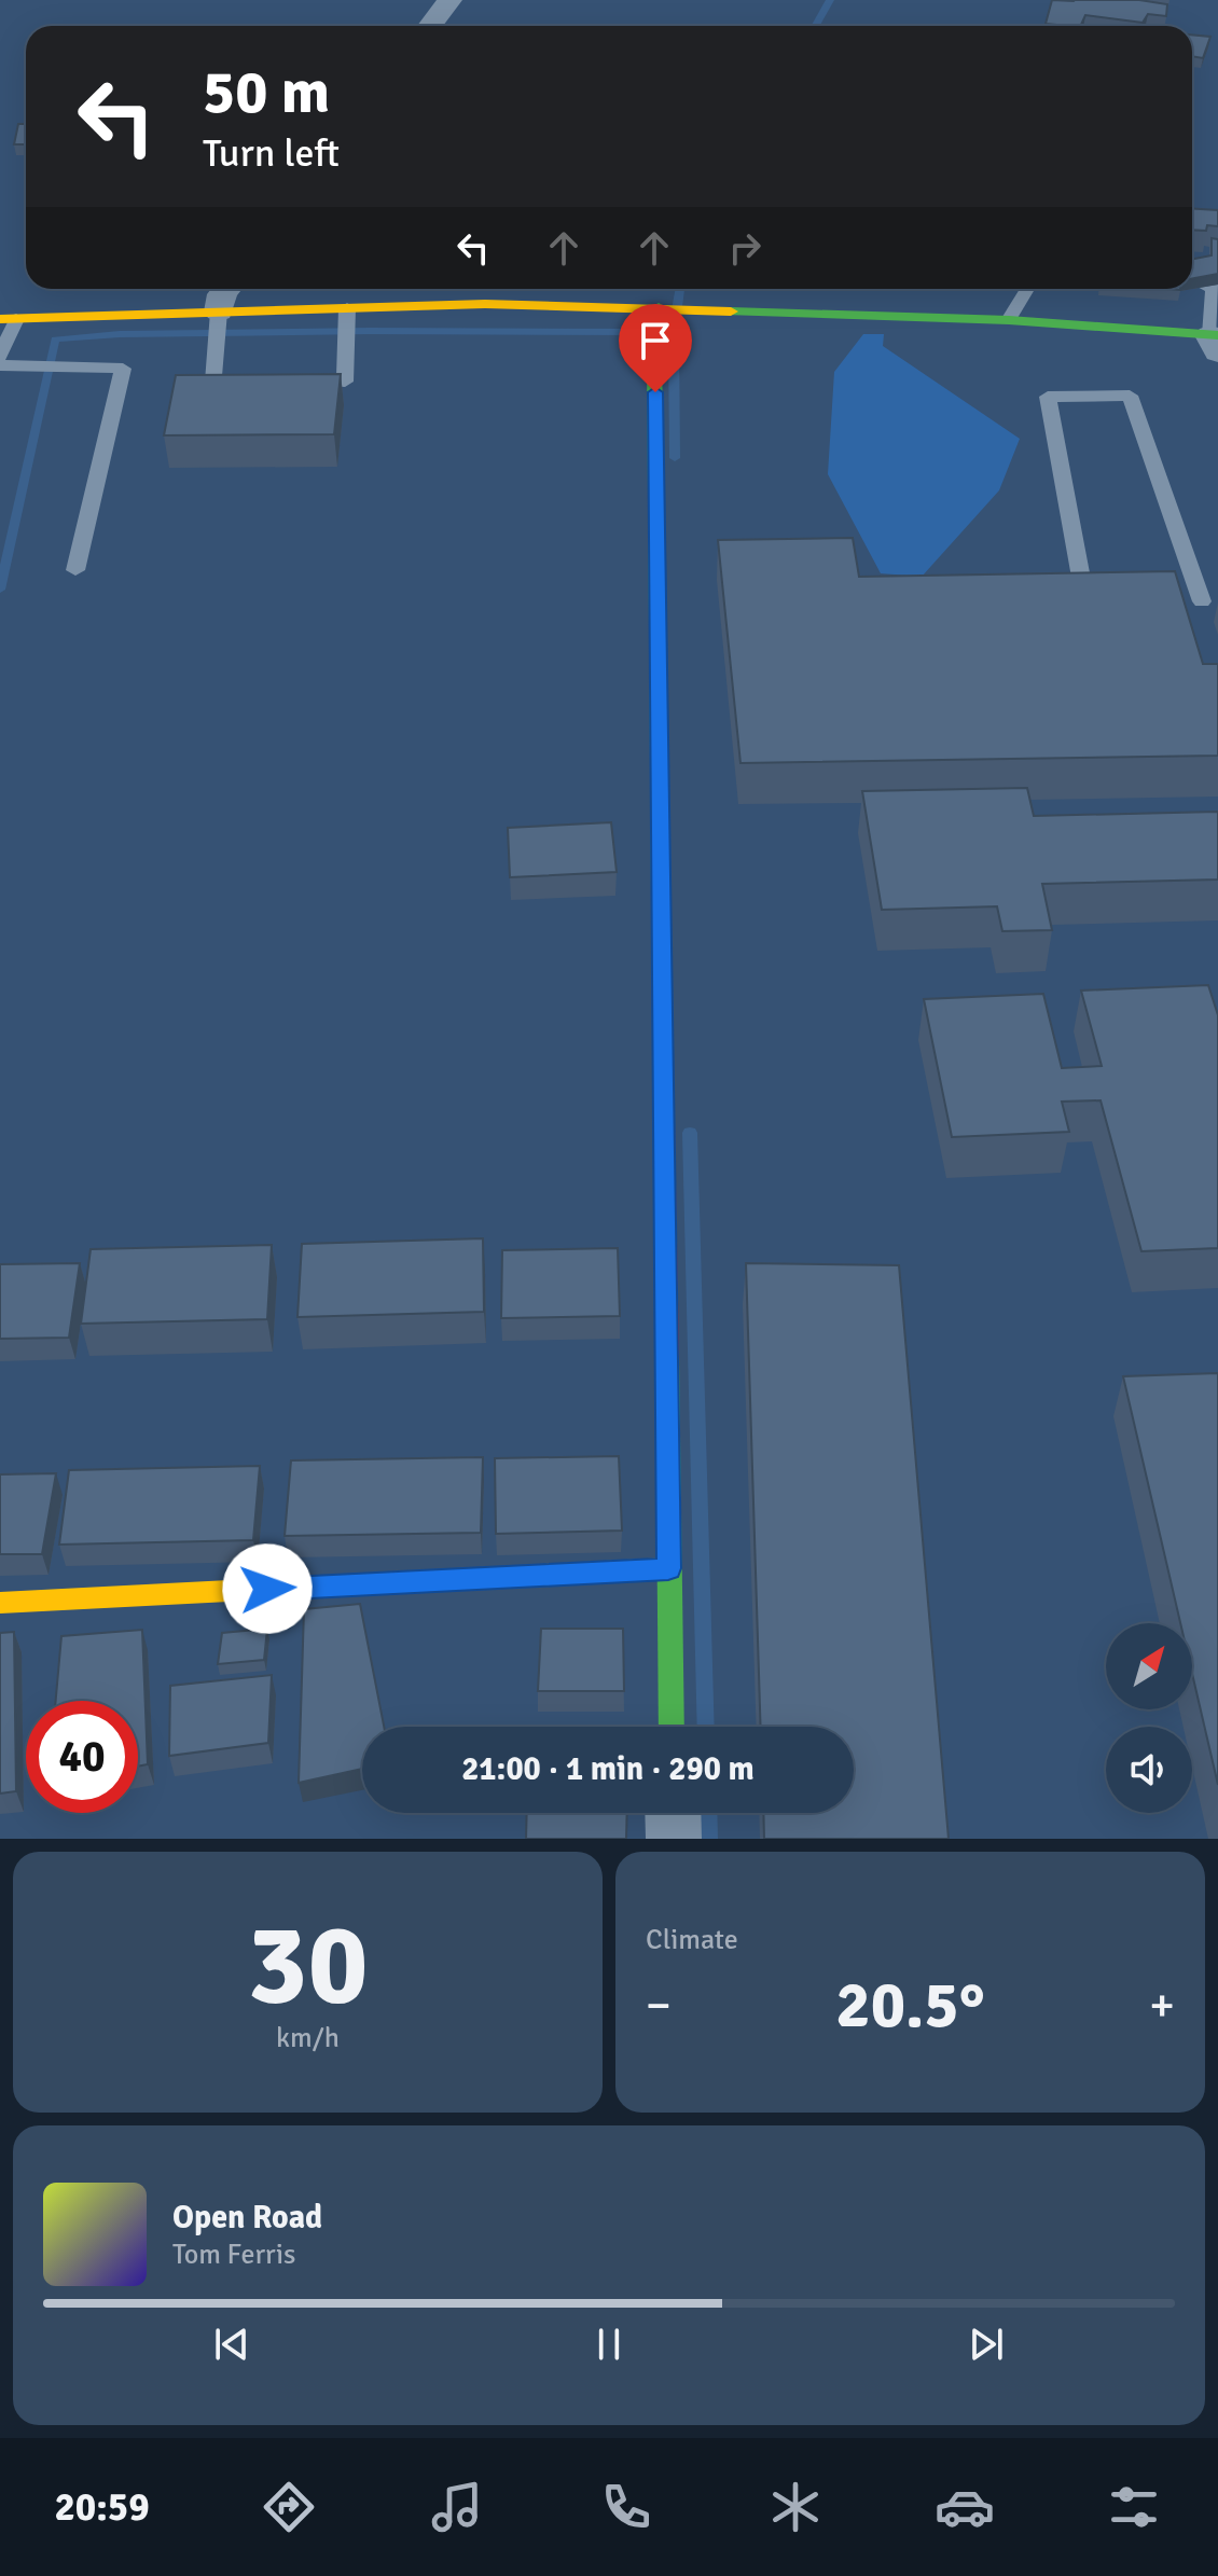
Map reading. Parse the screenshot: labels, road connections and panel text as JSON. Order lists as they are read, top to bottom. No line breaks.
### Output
{"north":"top right","page":{"turn":["50 m","Turn left"],"limit":"40","trip":"21:00 · 1 min · 290 m","tile":[["30","km/h"],"Climate"],"heat":["−","20.5°","+"],"song":["Open Road","Tom Ferris"],"tabs":"20:59"}}
